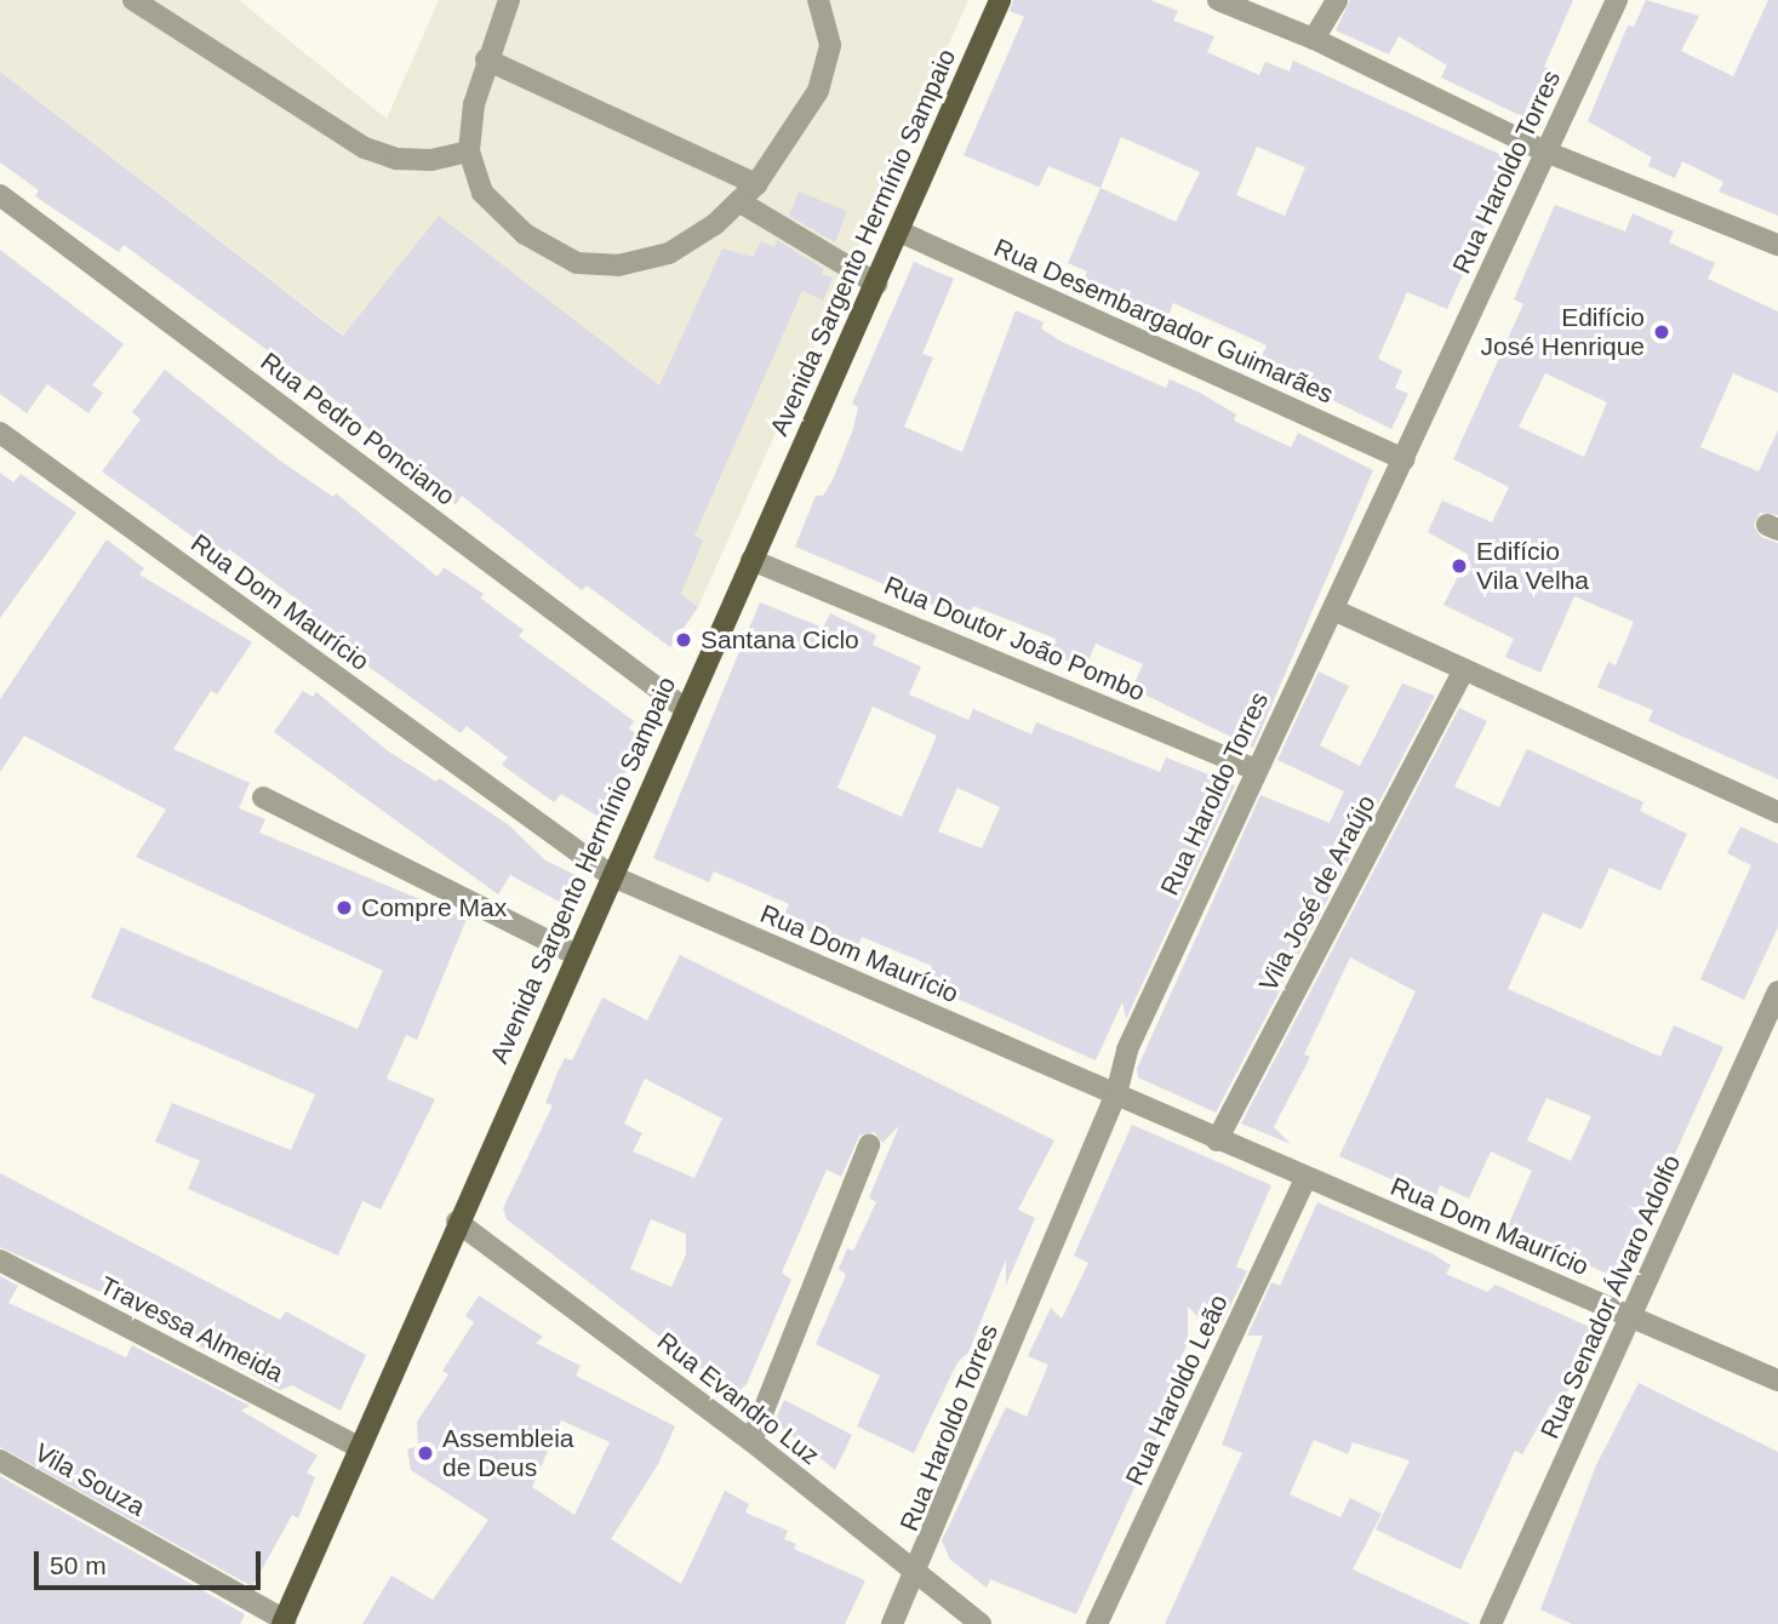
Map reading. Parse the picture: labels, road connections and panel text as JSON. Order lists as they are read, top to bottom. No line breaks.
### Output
{"streets":{"main road":["Avenida Sargento Hermínio Sampaio"],"street":["Rua Haroldo Torres","Rua Desembargador Guimarães","Rua Pedro Ponciano","Rua Dom Maurício","Rua Doutor João Pombo","Vila José de Araújo","Rua Senador Álvaro Adolfo","Travessa Almeida","Rua Haroldo Leão","Rua Evandro Luz","Vila Souza"]},"crossings":[["Rua Haroldo Torres","Rua Desembargador Guimarães"],["Rua Haroldo Torres","Rua Dom Maurício"],["Rua Haroldo Torres","Rua Doutor João Pombo"],["Rua Haroldo Torres","Rua Evandro Luz"],["Avenida Sargento Hermínio Sampaio","Rua Desembargador Guimarães"],["Avenida Sargento Hermínio Sampaio","Rua Pedro Ponciano"],["Avenida Sargento Hermínio Sampaio","Rua Dom Maurício"],["Avenida Sargento Hermínio Sampaio","Rua Doutor João Pombo"],["Avenida Sargento Hermínio Sampaio","Travessa Almeida"],["Avenida Sargento Hermínio Sampaio","Rua Evandro Luz"],["Avenida Sargento Hermínio Sampaio","Vila Souza"],["Rua Dom Maurício","Vila José de Araújo"],["Rua Dom Maurício","Rua Senador Álvaro Adolfo"],["Rua Dom Maurício","Rua Haroldo Leão"]],"places":["Edifício José Henrique","Edifício Vila Velha","Santana Ciclo","Compre Max","Assembleia de Deus"],"scale_bar":"50 m"}
